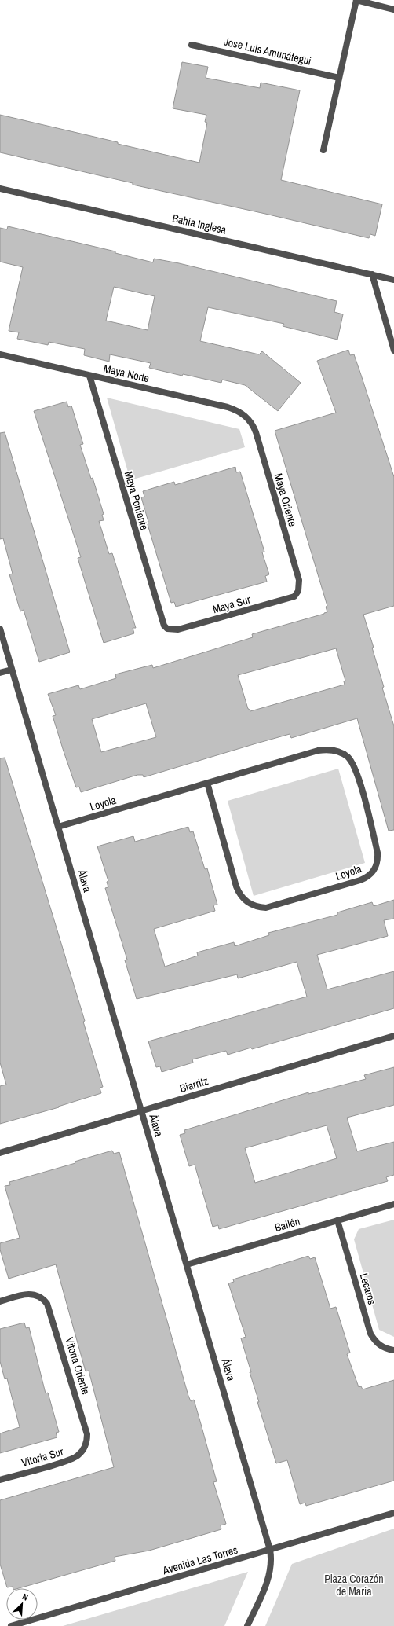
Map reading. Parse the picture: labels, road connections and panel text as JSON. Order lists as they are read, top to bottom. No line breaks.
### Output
{"streets":{"street":["Jose Luis Amunátegui","Bahía Inglesa","Maya Norte","Maya Oriente","Maya Poniente","Maya Sur","Loyola","Álava","Biarritz","Bailén","Lecaros","Vitoria Oriente","Vitoria Sur","Avenida Las Torres"]},"crossings":[["Maya Norte","Maya Oriente"],["Maya Norte","Maya Poniente"],["Maya Oriente","Maya Sur"],["Maya Poniente","Maya Sur"],["Loyola","Álava"],["Álava","Biarritz"],["Álava","Bailén"],["Álava","Avenida Las Torres"],["Bailén","Lecaros"],["Vitoria Oriente","Vitoria Sur"]],"parks":["Plaza Corazón de María"],"north":"top right"}
